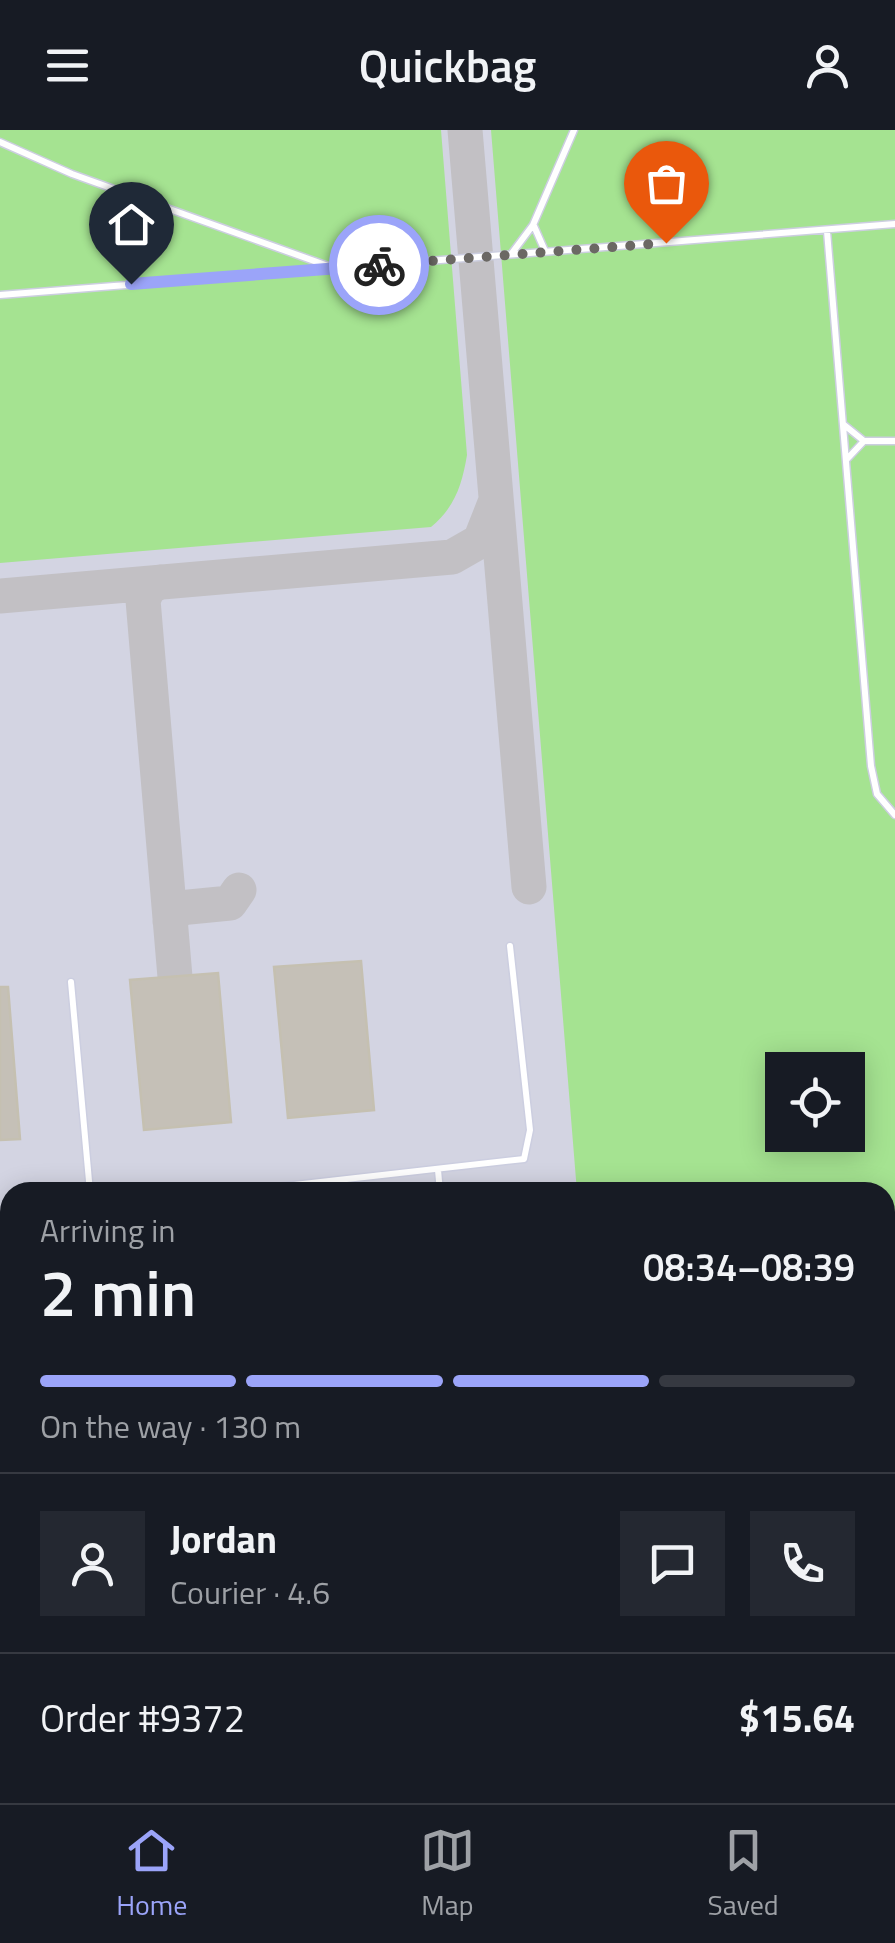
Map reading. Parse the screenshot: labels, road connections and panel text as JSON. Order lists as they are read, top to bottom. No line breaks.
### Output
{"page":{"header":"Quickbag","heading":["2 min","Arriving in","08:34–08:39"],"panel":["Jordan","Courier · 4.6","Order #9372","$15.64"],"bar":"On the way · 130 m","tabs":["Home","Map","Saved"]}}
